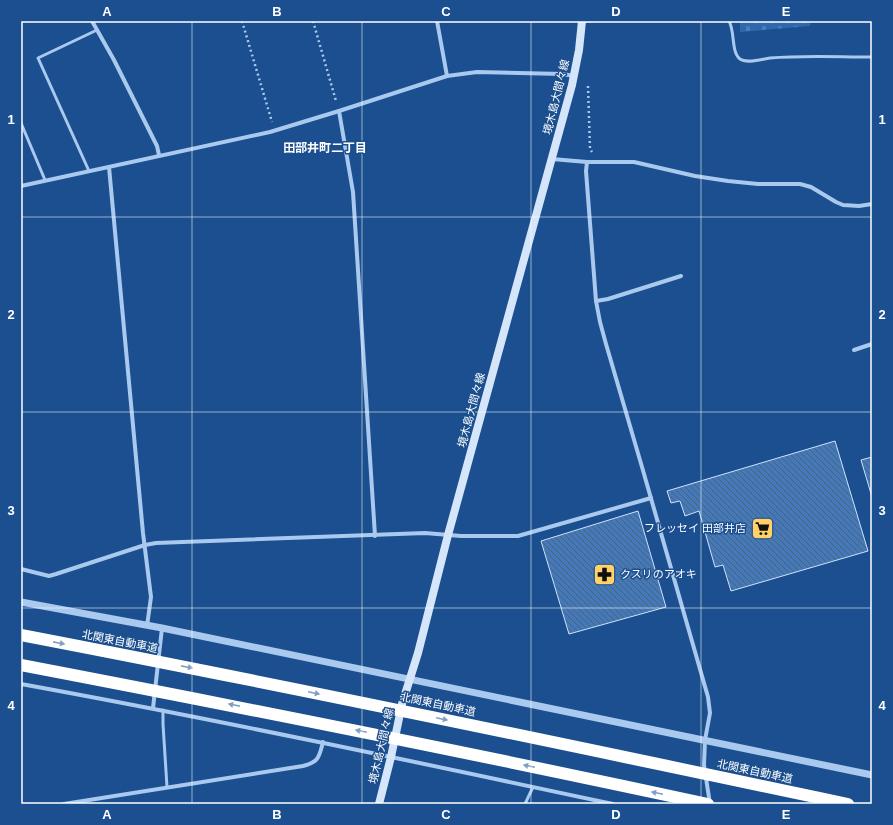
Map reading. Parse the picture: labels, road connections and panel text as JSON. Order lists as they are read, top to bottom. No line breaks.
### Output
{"streets":{"highway":["北関東自動車道"],"main road":["境木島大間々線"]},"districts":["田部井町二丁目"],"places":{"supermarket":["フレッセイ 田部井店"],"pharmacy":["クスリのアオキ"]},"grid":{"columns":["A","B","C","D","E"],"rows":["1","2","3","4"]}}
